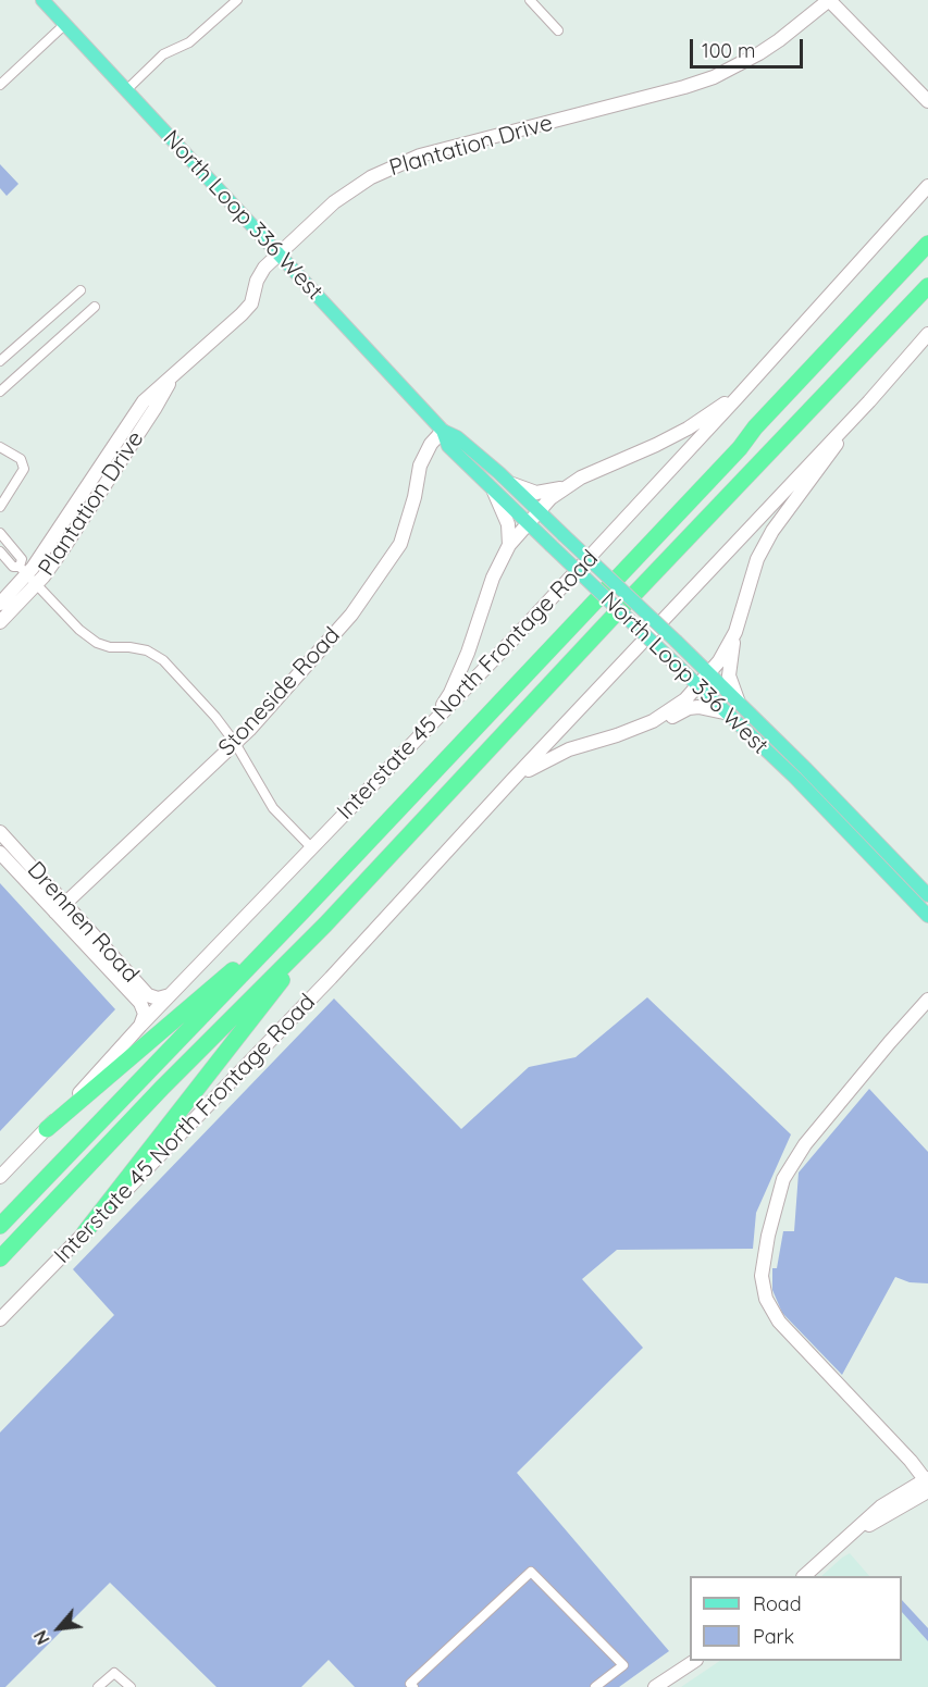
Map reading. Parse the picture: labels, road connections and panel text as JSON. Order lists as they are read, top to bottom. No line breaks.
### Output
{"streets":{"main road":["Plantation Drive","North Loop 336 West","Interstate 45 North Frontage Road","Stoneside Road","Drennen Road"]},"crossings":[["Plantation Drive","North Loop 336 West"],["North Loop 336 West","Stoneside Road"],["Interstate 45 North Frontage Road","Drennen Road"],["Stoneside Road","Drennen Road"]],"legend":["Road","Park"],"scale_bar":"100 m","north":"bottom left"}
